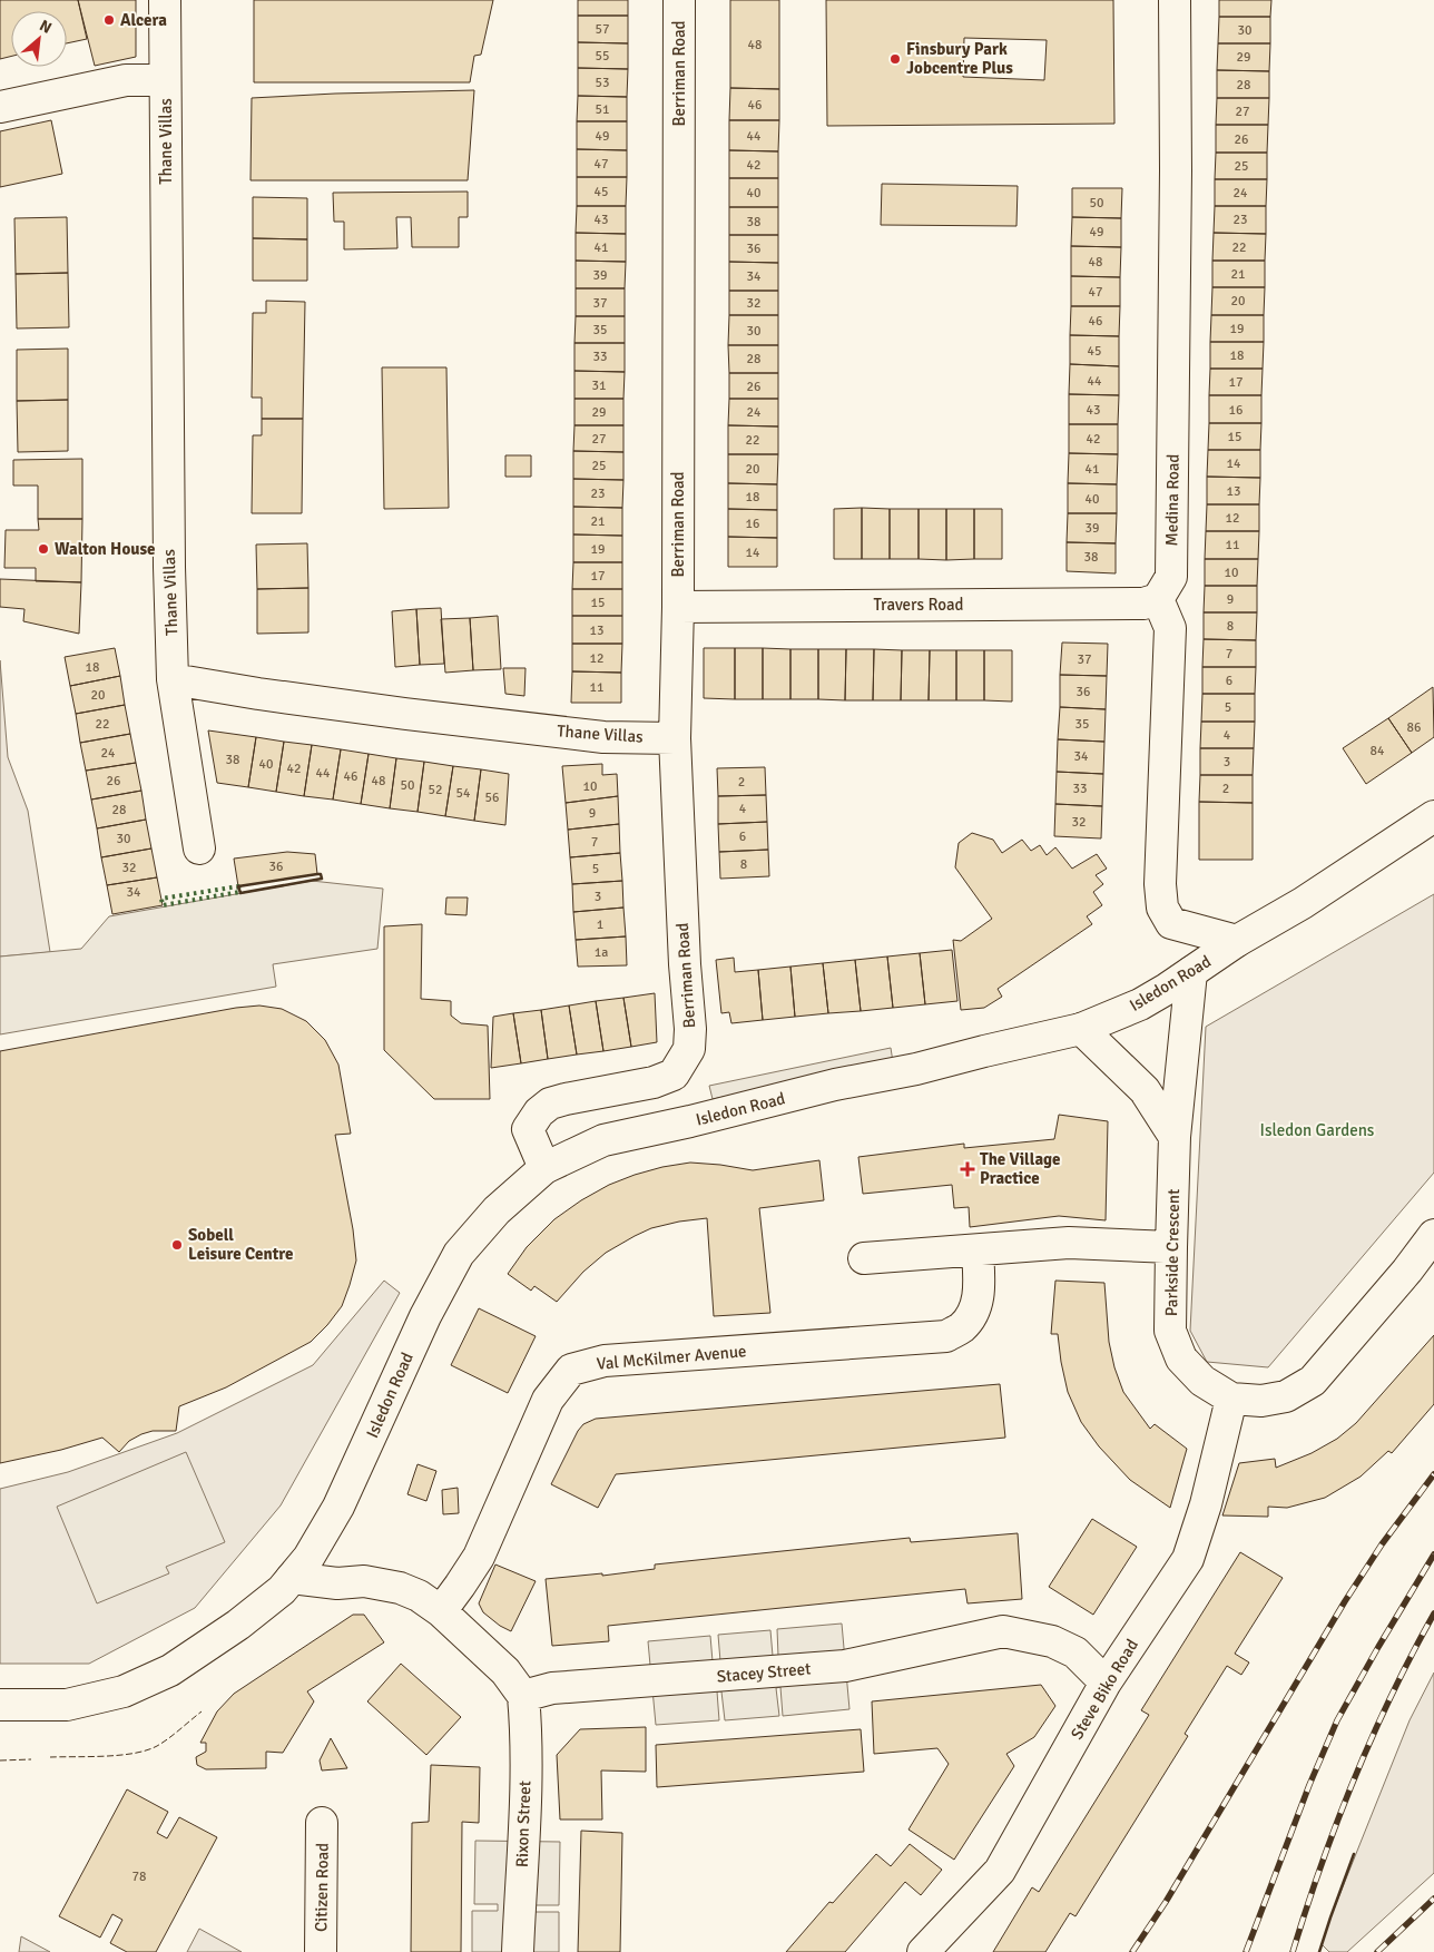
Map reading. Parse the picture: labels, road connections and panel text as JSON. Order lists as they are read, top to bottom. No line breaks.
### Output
{"streets":{"main road":["Berriman Road","Thane Villas","Medina Road","Travers Road","Isledon Road","Parkside Crescent","Val McKilmer Avenue","Stacey Street","Steve Biko Road","Rixon Street","Citizen Road"]},"crossings":[["Berriman Road","Thane Villas"],["Berriman Road","Travers Road"],["Berriman Road","Isledon Road"],["Medina Road","Travers Road"],["Isledon Road","Parkside Crescent"],["Parkside Crescent","Steve Biko Road"],["Stacey Street","Steve Biko Road"],["Stacey Street","Rixon Street"]],"parks":["Isledon Gardens"],"places":{"other":["Alcera","Finsbury Park Jobcentre Plus","Walton House","Sobell Leisure Centre"],"health":["The Village Practice"]},"house_numbers":["57","30","48","55","29","53","28","46","51","27","49","44","26","47","42","25","45","40","24","50","43","23","38","49","41","22","36","48","21","39","34","47","20","37","32","46","19","35","30","45","18","33","28","44","17","31","26","43","16","29","24","15","27","42","22","14","25","20","41","13","23","18","40","12","21","16","39","11","19","14","38","10","17","9","15","8","13","7","12","37","18","6","11","36","20","5","22","35","86","4","84","24","34","38","3","40","42","44","46","26","48","2","50","10","33","2","52","54","56","4","28","9","32","6","30","7","8","36","32","5","34","3","1","1a","78"],"north":"top right"}
